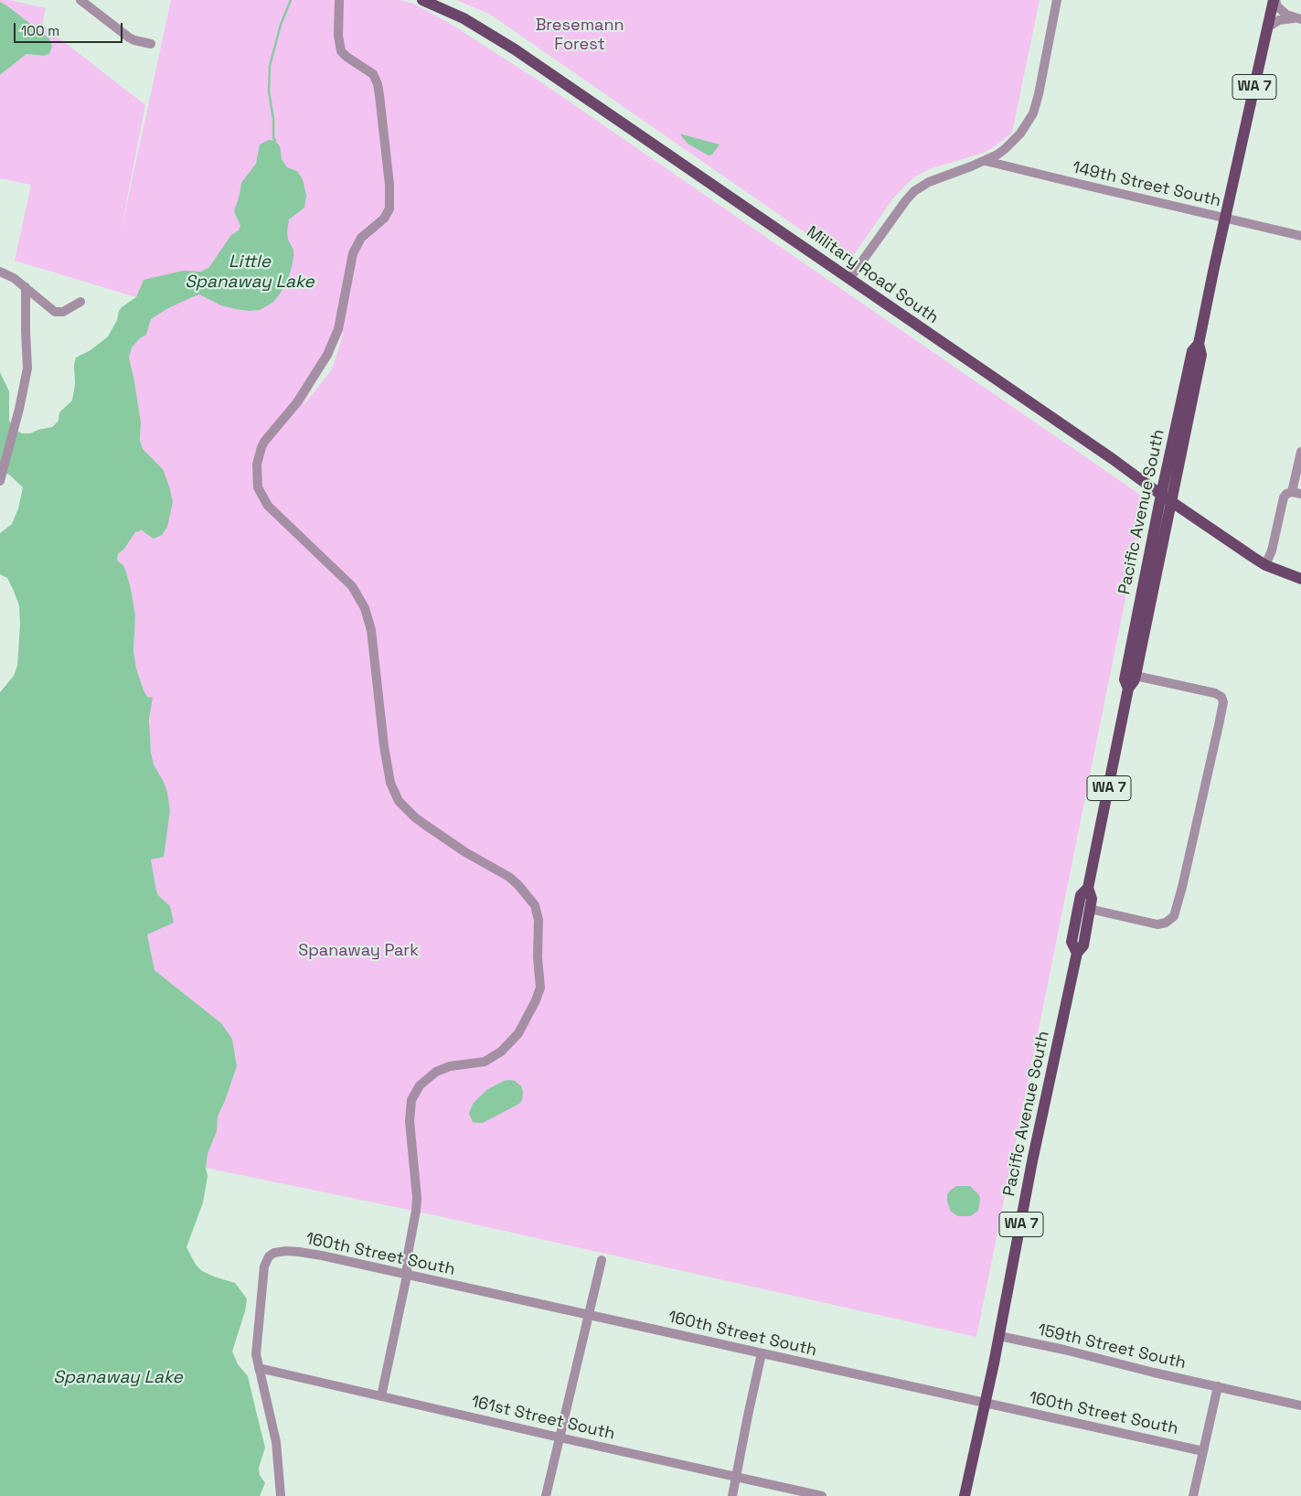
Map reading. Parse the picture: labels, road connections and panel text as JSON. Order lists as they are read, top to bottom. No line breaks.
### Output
{"streets":{"main road":["WA 7","Military Road South","Pacific Avenue South"],"street":["149th Street South","160th Street South","159th Street South","161st Street South"]},"crossings":[["149th Street South","Pacific Avenue South"],["Military Road South","Pacific Avenue South"],["Pacific Avenue South","160th Street South"],["Pacific Avenue South","159th Street South"],["160th Street South","161st Street South"]],"water":["Little Spanaway Lake","Spanaway Lake"],"parks":["Bresemann Forest","Spanaway Park"],"scale_bar":"100 m"}
